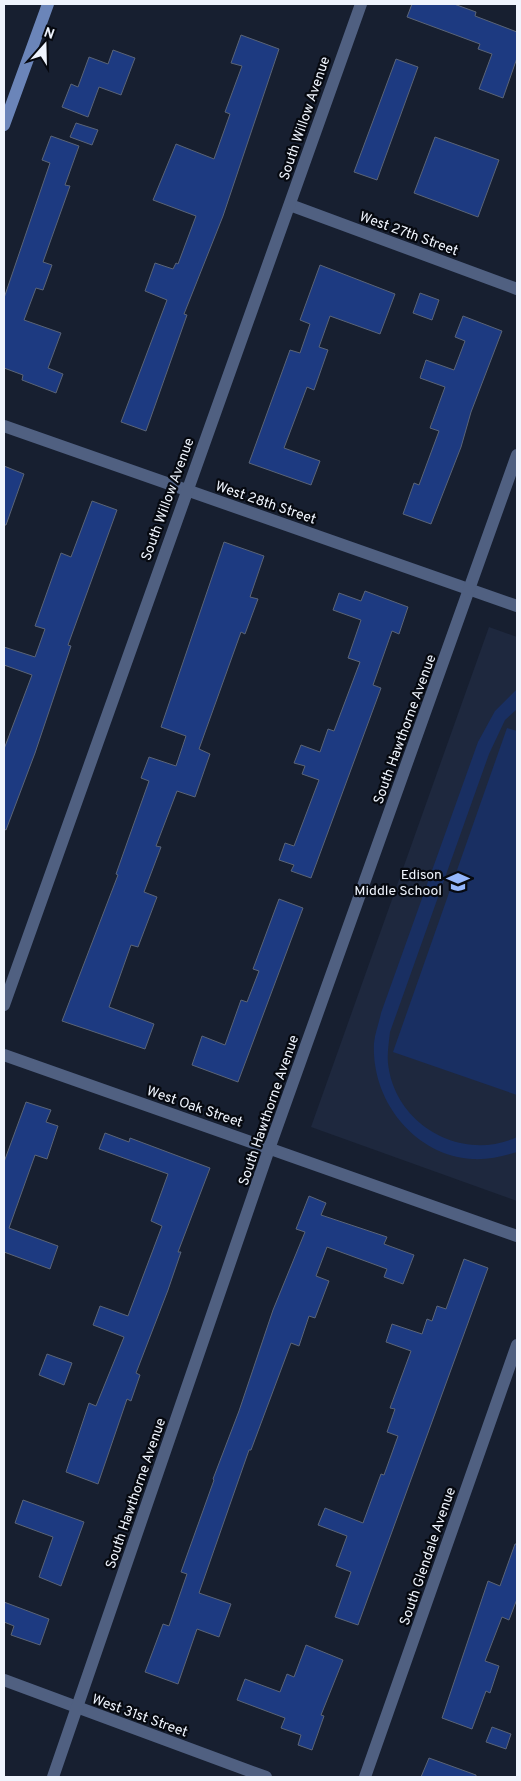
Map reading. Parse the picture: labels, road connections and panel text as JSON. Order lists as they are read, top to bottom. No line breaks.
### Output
{"streets":{"street":["South Willow Avenue","West 27th Street","West 28th Street","South Hawthorne Avenue","West Oak Street","South Glendale Avenue","West 31st Street"]},"crossings":[["South Willow Avenue","West 27th Street"],["South Willow Avenue","West 28th Street"],["West 28th Street","South Hawthorne Avenue"],["South Hawthorne Avenue","West Oak Street"],["South Hawthorne Avenue","West 31st Street"]],"places":{"school or university":["Edison Middle School"]},"north":"top"}
